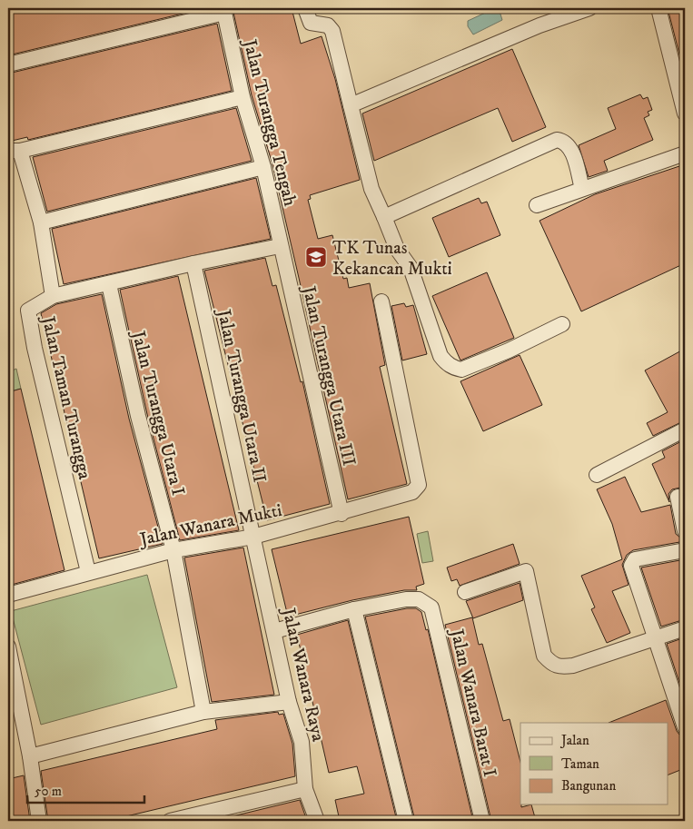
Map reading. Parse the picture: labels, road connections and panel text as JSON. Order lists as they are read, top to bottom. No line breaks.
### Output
{"streets":{"street":["Jalan Turangga Tengah","Jalan Turangga Utara III","Jalan Turangga Utara II","Jalan Taman Turangga","Jalan Turangga Utara I","Jalan Wanara Mukti","Jalan Wanara Raya","Jalan Wanara Barat I"]},"crossings":[["Jalan Turangga Tengah","Jalan Turangga Utara III"],["Jalan Turangga Utara III","Jalan Wanara Mukti"],["Jalan Turangga Utara II","Jalan Wanara Mukti"],["Jalan Turangga Utara II","Jalan Wanara Raya"],["Jalan Taman Turangga","Jalan Wanara Mukti"],["Jalan Turangga Utara I","Jalan Wanara Mukti"],["Jalan Wanara Mukti","Jalan Wanara Raya"]],"places":{"school or university":["TK Tunas Kekancan Mukti"]},"legend":["Jalan","Taman","Bangunan"],"scale_bar":"50 m"}
